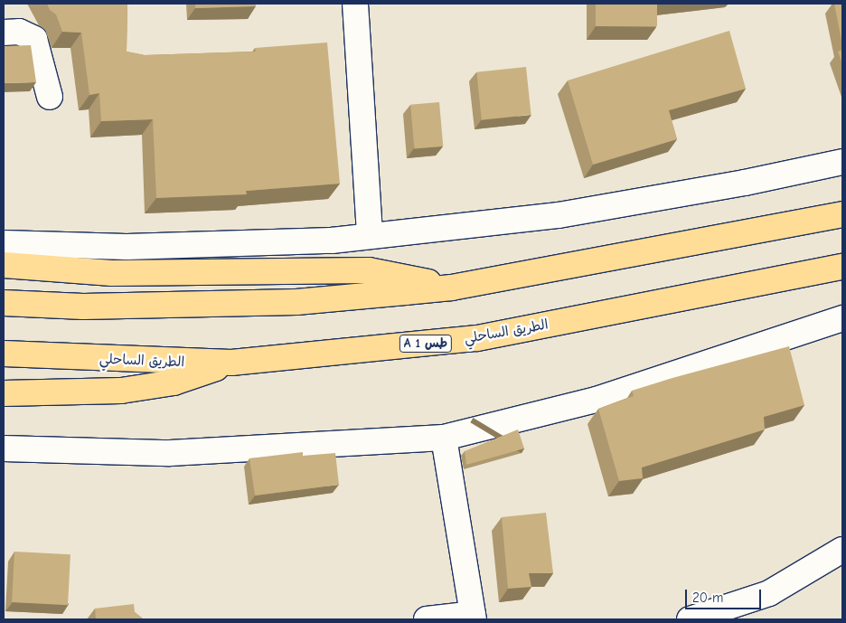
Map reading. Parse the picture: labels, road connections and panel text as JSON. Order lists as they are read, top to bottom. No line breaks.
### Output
{"streets":{"highway":["الطريق الساحلي","A 1 طس"]},"scale_bar":"20 m"}
